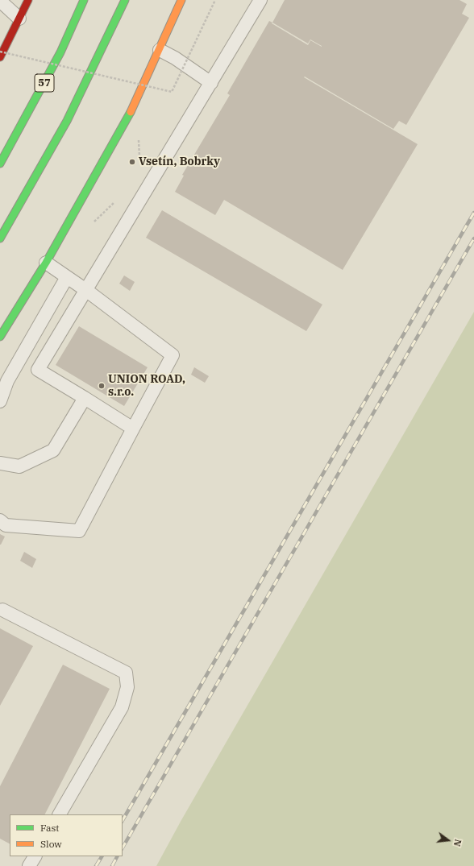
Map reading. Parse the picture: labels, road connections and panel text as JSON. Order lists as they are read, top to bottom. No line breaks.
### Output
{"streets":{"main road":["57"]},"places":["Vsetín, Bobrky","UNION ROAD, s.r.o."],"legend":["Fast","Slow"],"north":"right"}
